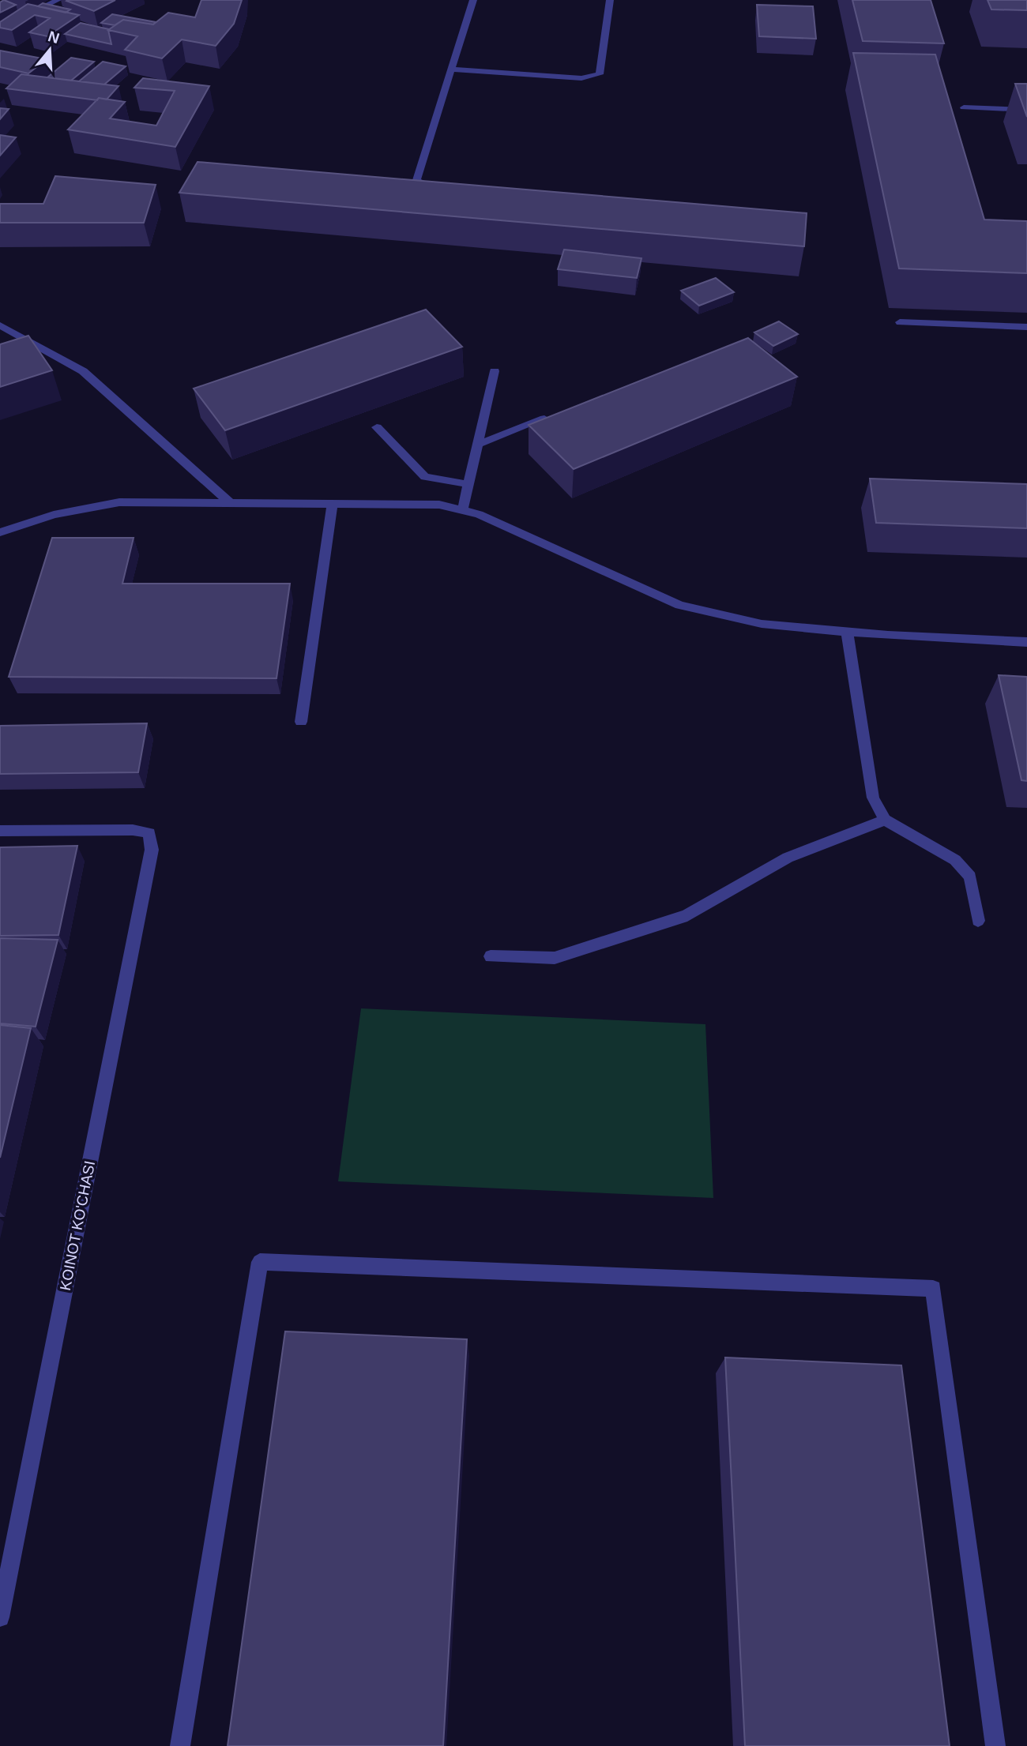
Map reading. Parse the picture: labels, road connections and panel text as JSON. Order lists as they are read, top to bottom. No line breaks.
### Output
{"streets":{"street":["KOINOT KO'CHASI"]},"north":"top"}
